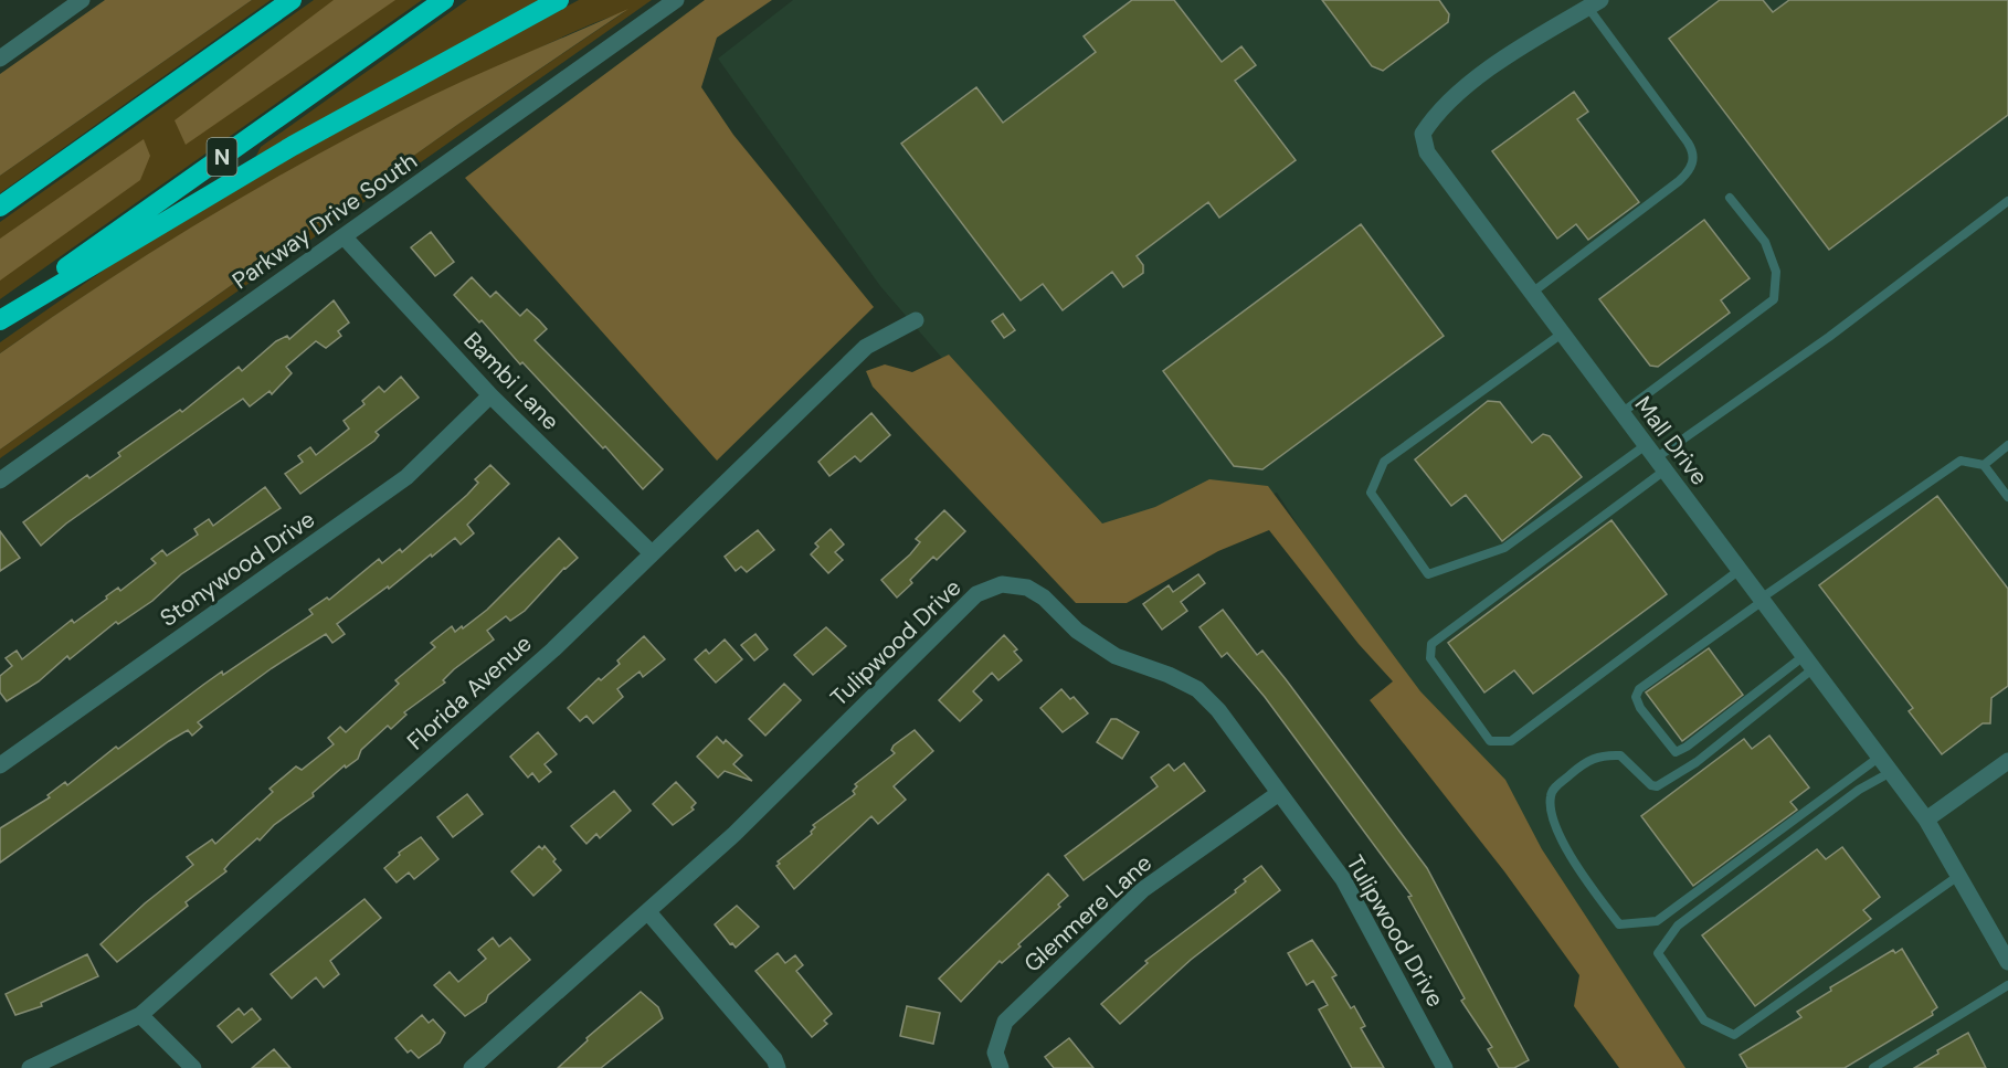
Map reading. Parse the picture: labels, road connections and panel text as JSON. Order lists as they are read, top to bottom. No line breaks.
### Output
{"streets":{"highway":["N"],"street":["Parkway Drive South","Bambi Lane","Mall Drive","Stonywood Drive","Tulipwood Drive","Florida Avenue","Glenmere Lane"]},"crossings":[["Parkway Drive South","Bambi Lane"],["Bambi Lane","Stonywood Drive"],["Bambi Lane","Florida Avenue"],["Tulipwood Drive","Glenmere Lane"]]}
